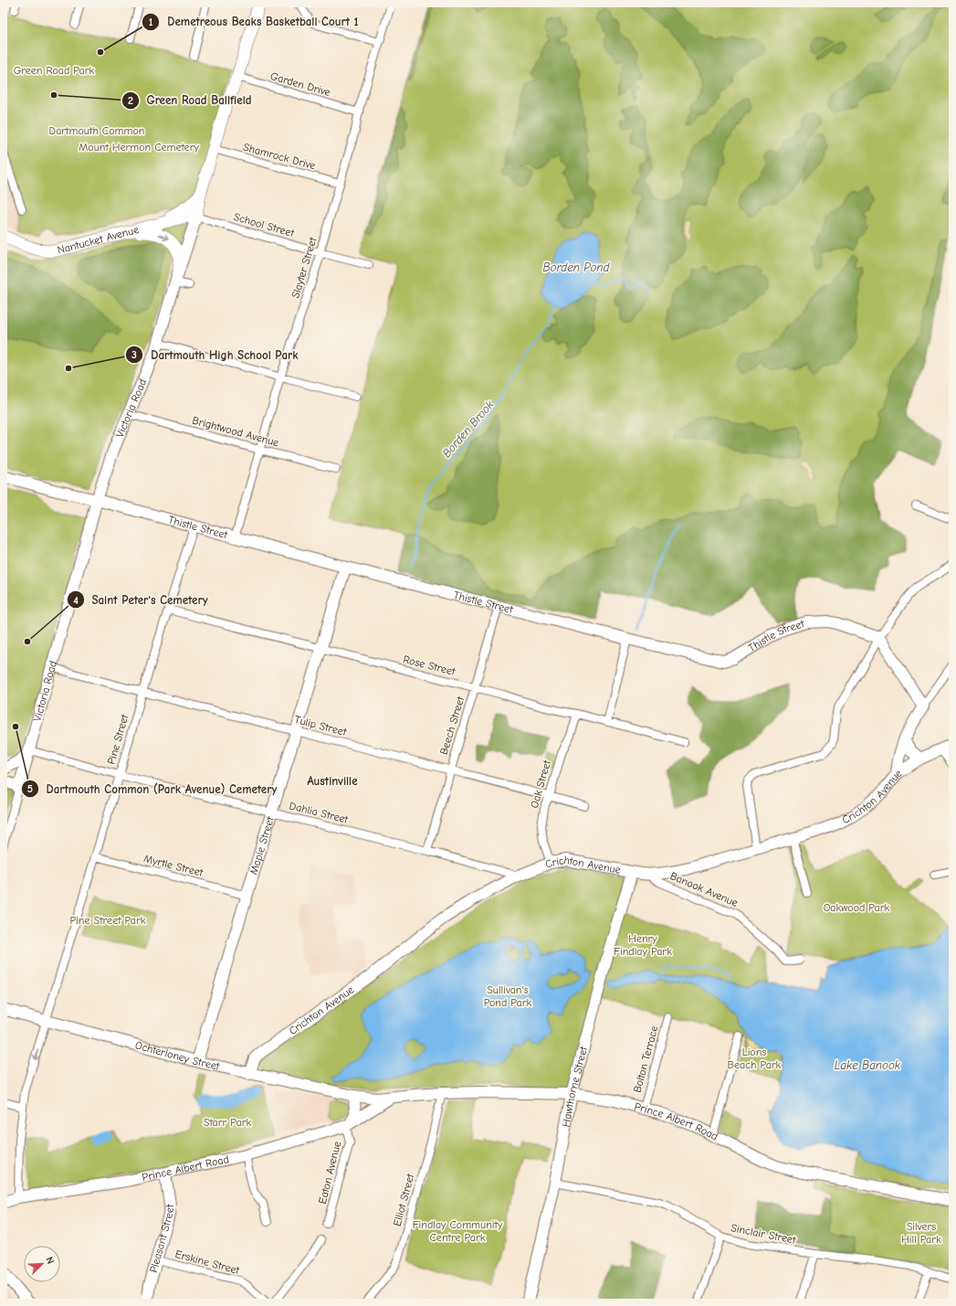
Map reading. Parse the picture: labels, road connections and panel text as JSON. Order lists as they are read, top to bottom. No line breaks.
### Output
{"streets":{"main road":["Nantucket Avenue","Victoria Road","Thistle Street","Crichton Avenue","Maple Street","Ochterloney Street","Hawthorne Street","Prince Albert Road","Pleasant Street"],"street":["Garden Drive","Shamrock Drive","School Street","Slayter Street","Brightwood Avenue","Rose Street","Tulip Street","Beech Street","Pine Street","Oak Street","Dahlia Street","Myrtle Street","Banook Avenue","Bolton Terrace","Eaton Avenue","Elliot Street","Sinclair Street","Erskine Street"]},"crossings":[["Garden Drive","Slayter Street"],["Garden Drive","Victoria Road"],["Shamrock Drive","Slayter Street"],["Shamrock Drive","Victoria Road"],["School Street","Nantucket Avenue"],["School Street","Slayter Street"],["School Street","Victoria Road"],["Nantucket Avenue","Victoria Road"],["Slayter Street","Brightwood Avenue"],["Slayter Street","Thistle Street"],["Victoria Road","Brightwood Avenue"],["Victoria Road","Thistle Street"],["Victoria Road","Tulip Street"],["Victoria Road","Dahlia Street"],["Thistle Street","Beech Street"],["Thistle Street","Pine Street"],["Thistle Street","Maple Street"],["Rose Street","Beech Street"],["Rose Street","Pine Street"],["Rose Street","Oak Street"],["Rose Street","Maple Street"],["Tulip Street","Beech Street"],["Tulip Street","Pine Street"],["Tulip Street","Oak Street"],["Tulip Street","Maple Street"],["Beech Street","Dahlia Street"],["Pine Street","Dahlia Street"],["Pine Street","Myrtle Street"],["Pine Street","Ochterloney Street"],["Pine Street","Prince Albert Road"],["Oak Street","Crichton Avenue"],["Crichton Avenue","Dahlia Street"],["Crichton Avenue","Banook Avenue"],["Crichton Avenue","Ochterloney Street"],["Crichton Avenue","Hawthorne Street"],["Dahlia Street","Maple Street"],["Maple Street","Myrtle Street"],["Maple Street","Ochterloney Street"],["Ochterloney Street","Prince Albert Road"],["Bolton Terrace","Prince Albert Road"],["Hawthorne Street","Prince Albert Road"],["Hawthorne Street","Sinclair Street"],["Prince Albert Road","Eaton Avenue"],["Prince Albert Road","Elliot Street"],["Prince Albert Road","Pleasant Street"],["Pleasant Street","Erskine Street"]],"districts":["Austinville"],"water":["Borden Pond","Borden Brook","Lake Banook"],"parks":["Green Road Park","Dartmouth Common","Mount Hermon Cemetery","Oakwood Park","Pine Street Park","Henry Findlay Park","Sullivan's Pond Park","Lions Beach Park","Starr Park","Findlay Community Centre Park","Silvers Hill Park"],"places":["Demetreous Beaks Basketball Court 1","Green Road Ballfield","Dartmouth High School Park","Saint Peter's Cemetery","Dartmouth Common (Park Avenue) Cemetery"],"north":"top right"}
